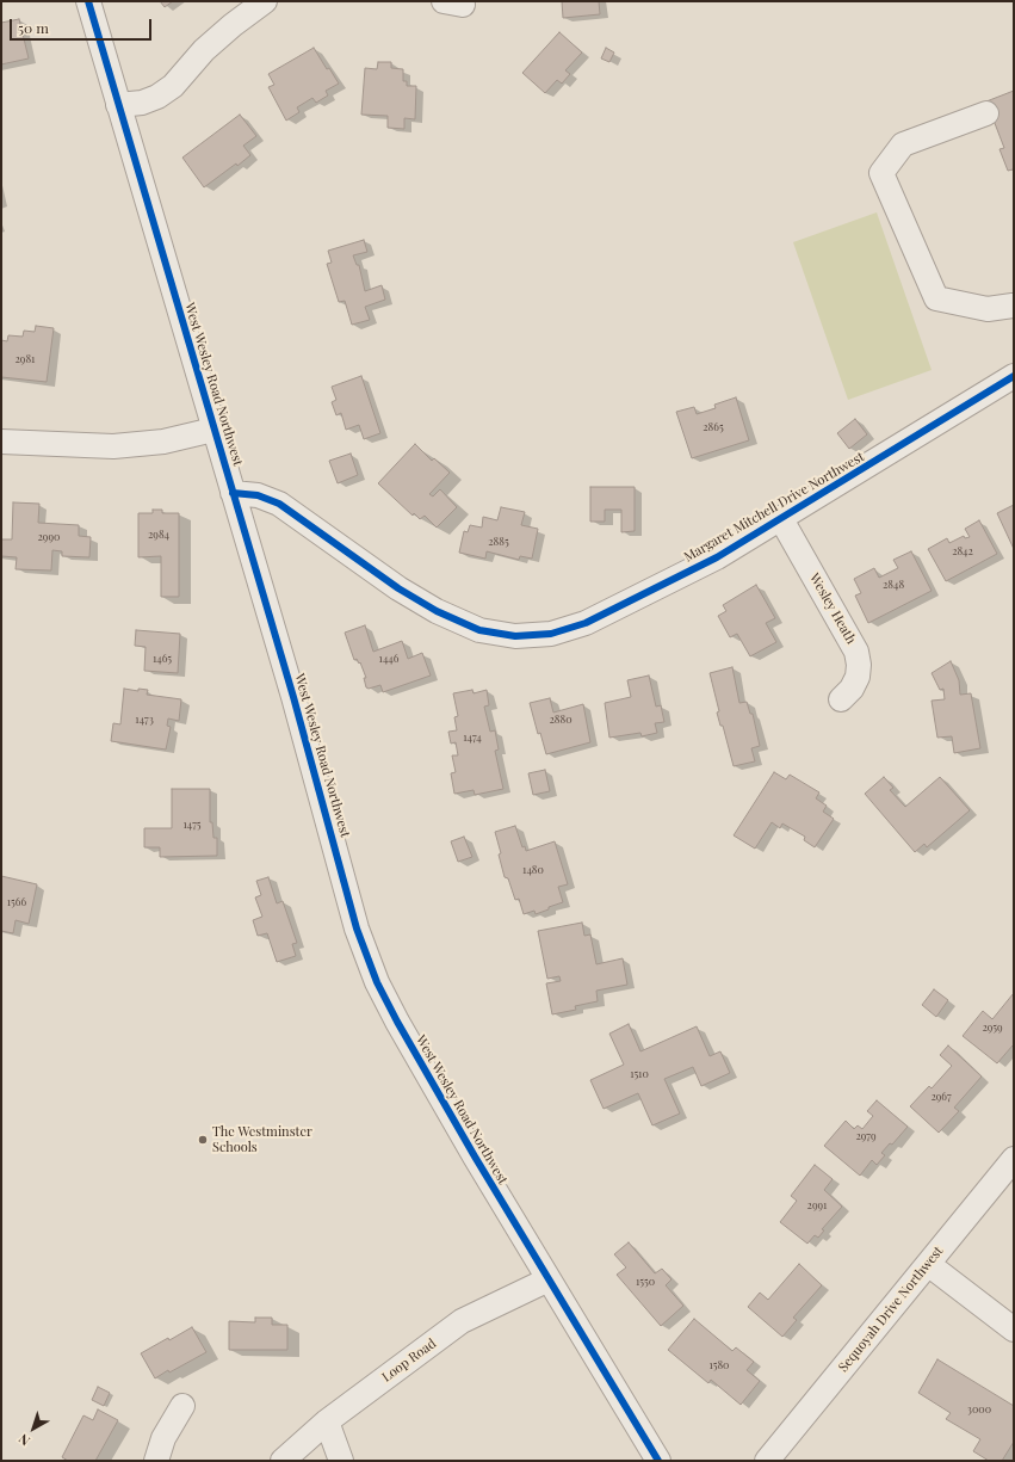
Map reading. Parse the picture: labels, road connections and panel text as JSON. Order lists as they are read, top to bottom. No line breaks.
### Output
{"streets":{"street":["West Wesley Road Northwest","Margaret Mitchell Drive Northwest","Wesley Heath","Sequoyah Drive Northwest","Loop Road"]},"crossings":[["West Wesley Road Northwest","Margaret Mitchell Drive Northwest"],["West Wesley Road Northwest","Loop Road"],["Margaret Mitchell Drive Northwest","Wesley Heath"]],"places":["The Westminster Schools"],"house_numbers":["2981","2865","2984","2990","2885","2842","2848","1465","1446","1473","2880","1474","1475","1480","1566","2959","1510","2967","2979","2991","1550","1580","3000"],"scale_bar":"50 m","north":"bottom left"}
